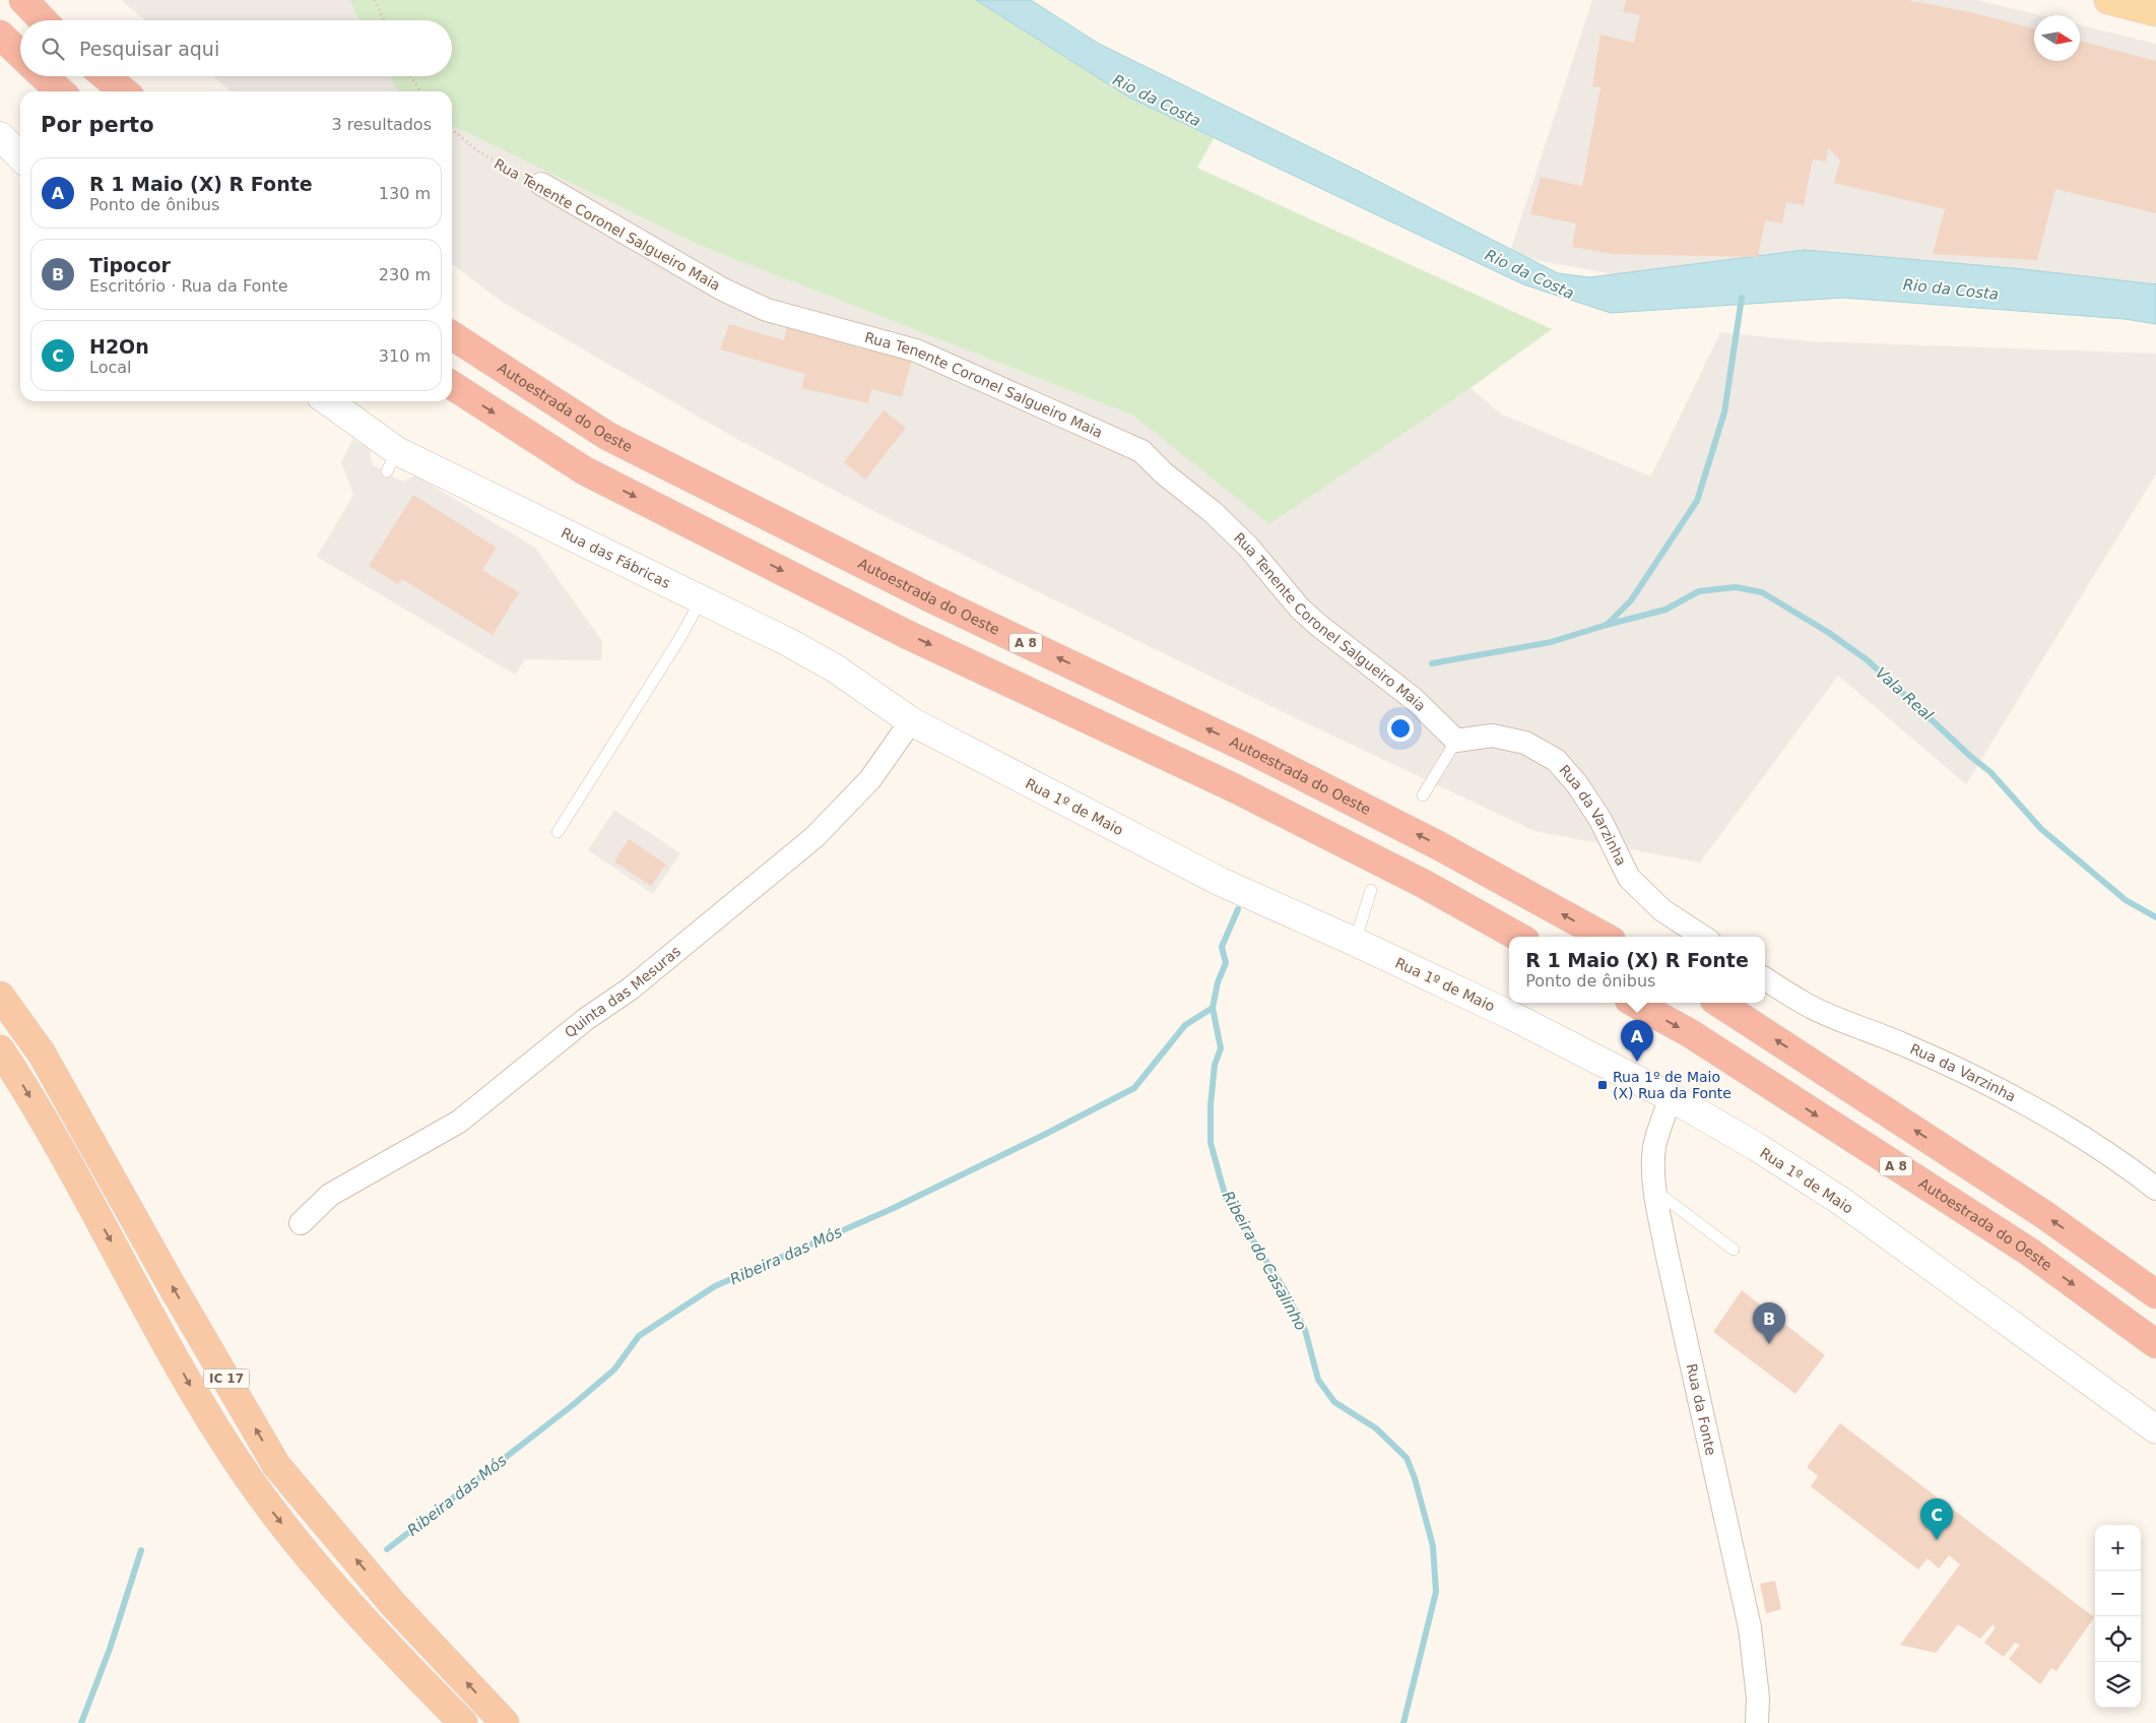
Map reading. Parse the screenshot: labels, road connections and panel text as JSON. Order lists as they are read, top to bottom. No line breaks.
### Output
{"streets":{"highway":["Autoestrada do Oeste","A 8","IC 17"],"street":["Rua Tenente Coronel Salgueiro Maia","Rua das Fábricas","Rua 1º de Maio","Rua da Varzinha","Quinta das Mesuras","Rua da Fonte"]},"crossings":[["Rua Tenente Coronel Salgueiro Maia","Rua da Varzinha"],["Rua das Fábricas","Rua 1º de Maio"],["Rua das Fábricas","Quinta das Mesuras"],["Rua 1º de Maio","Quinta das Mesuras"],["Rua 1º de Maio","Rua da Fonte"]],"water":["Rio da Costa","Vala Real","Ribeira das Mós","Ribeira do Casalinho"],"places":{"transit":["Rua 1º de Maio (X) Rua da Fonte"]},"north":"right","page":{"search":"Pesquisar aqui","heading":["Por perto","3 resultados"],"list":[{"mark":"A","name":"R 1 Maio (X) R Fonte","note":"Ponto de ônibus","value":"130 m"},{"mark":"B","name":"Tipocor","note":"Escritório · Rua da Fonte","value":"230 m"},{"mark":"C","name":"H2On","note":"Local","value":"310 m"}],"popup":["R 1 Maio (X) R Fonte","Ponto de ônibus"],"pins":["A","B","C"],"map_buttons":["+","−"]}}
